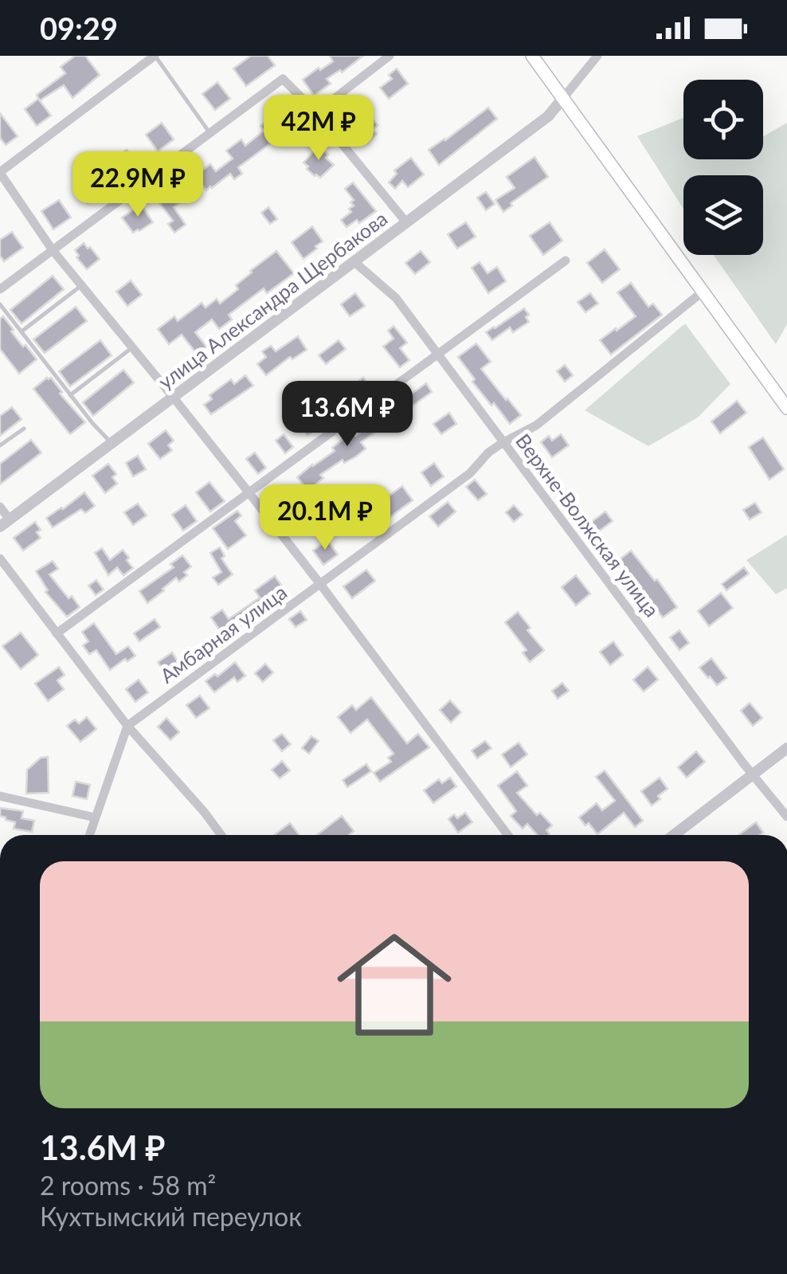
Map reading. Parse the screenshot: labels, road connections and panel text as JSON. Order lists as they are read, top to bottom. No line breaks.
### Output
{"streets":{"street":["улица Александра Щербакова","Верхне-Волжская улица","Амбарная улица"]},"crossings":[["улица Александра Щербакова","Верхне-Волжская улица"],["Верхне-Волжская улица","Амбарная улица"]],"page":{"status":"09:29","price":["42M ₽","22.9M ₽","13.6M ₽","20.1M ₽"],"list":[{"name":"13.6M ₽","note":"2 rooms · 58 m² · Кухтымский переулок"}]}}
